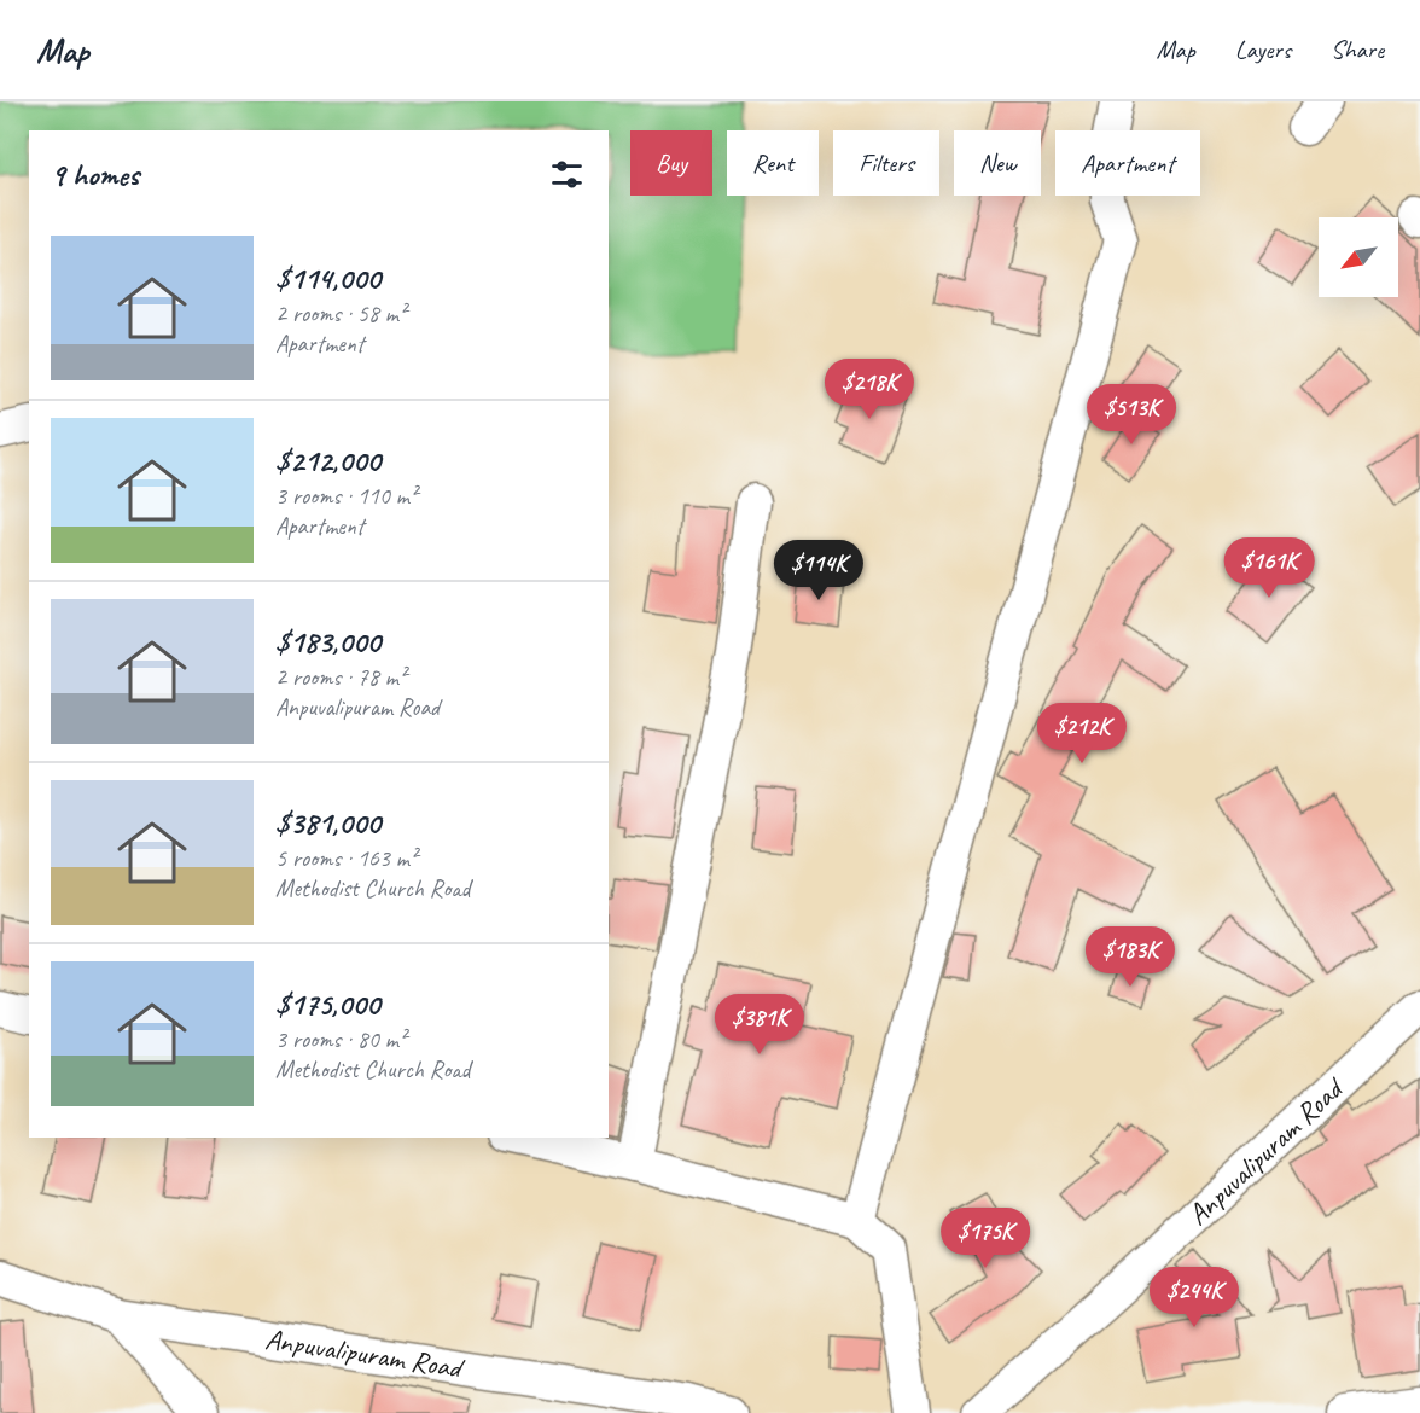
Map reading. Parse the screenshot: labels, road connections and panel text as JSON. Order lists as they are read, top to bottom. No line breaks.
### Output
{"streets":{"street":["Anpuvalipuram Road"]},"north":"bottom left","page":{"header":"Map","nav":["Map","Layers","Share"],"chip":["Buy","Rent","Filters","New","Apartment"],"heading":"9 homes","list":[{"name":"$114,000","note":"2 rooms · 58 m² · Apartment"},{"name":"$212,000","note":"3 rooms · 110 m² · Apartment"},{"name":"$183,000","note":"2 rooms · 78 m² · Anpuvalipuram Road"},{"name":"$381,000","note":"5 rooms · 163 m² · Methodist Church Road"},{"name":"$175,000","note":"3 rooms · 80 m² · Methodist Church Road"}],"price":["$218K","$513K","$161K","$114K","$212K","$183K","$381K","$175K","$244K"]}}
